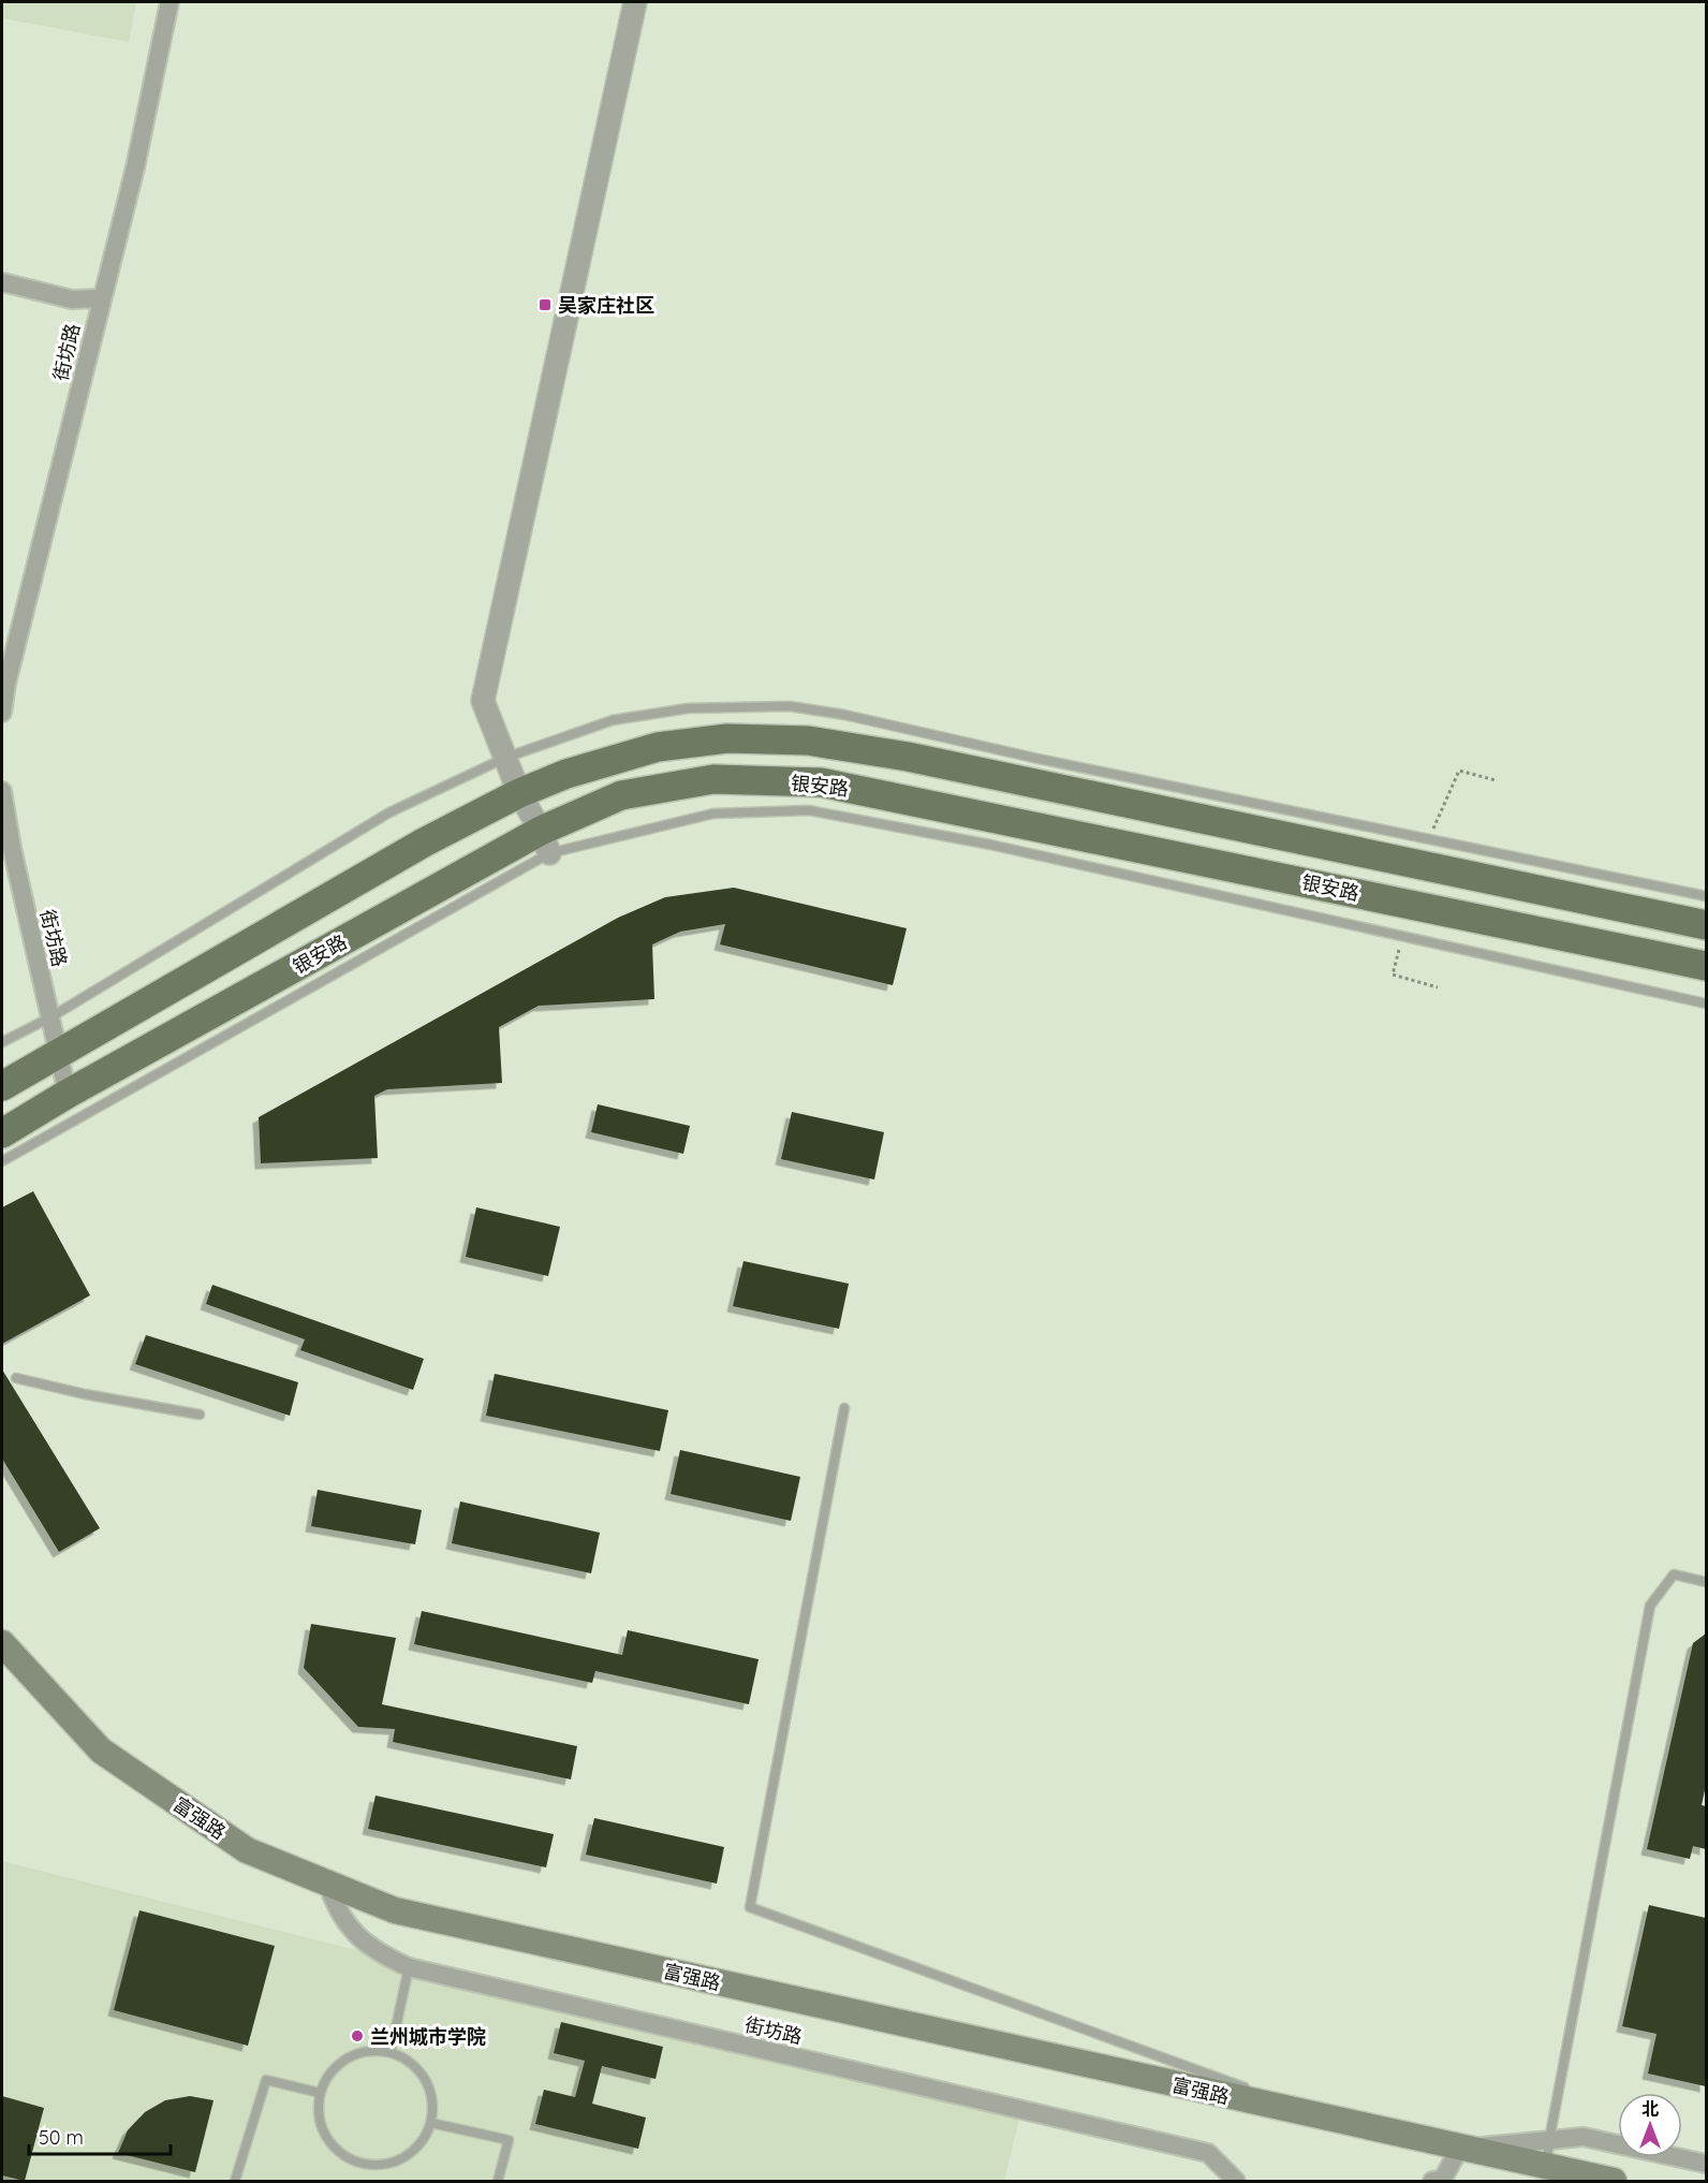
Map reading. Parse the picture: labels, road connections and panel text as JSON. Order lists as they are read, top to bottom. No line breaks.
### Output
{"streets":{"main road":["银安路","富强路"],"street":["街坊路"]},"crossings":[["街坊路","银安路"],["街坊路","富强路"]],"places":{"transit":["吴家庄社区"],"other":["兰州城市学院"]},"scale_bar":"50 m","north":"top"}
